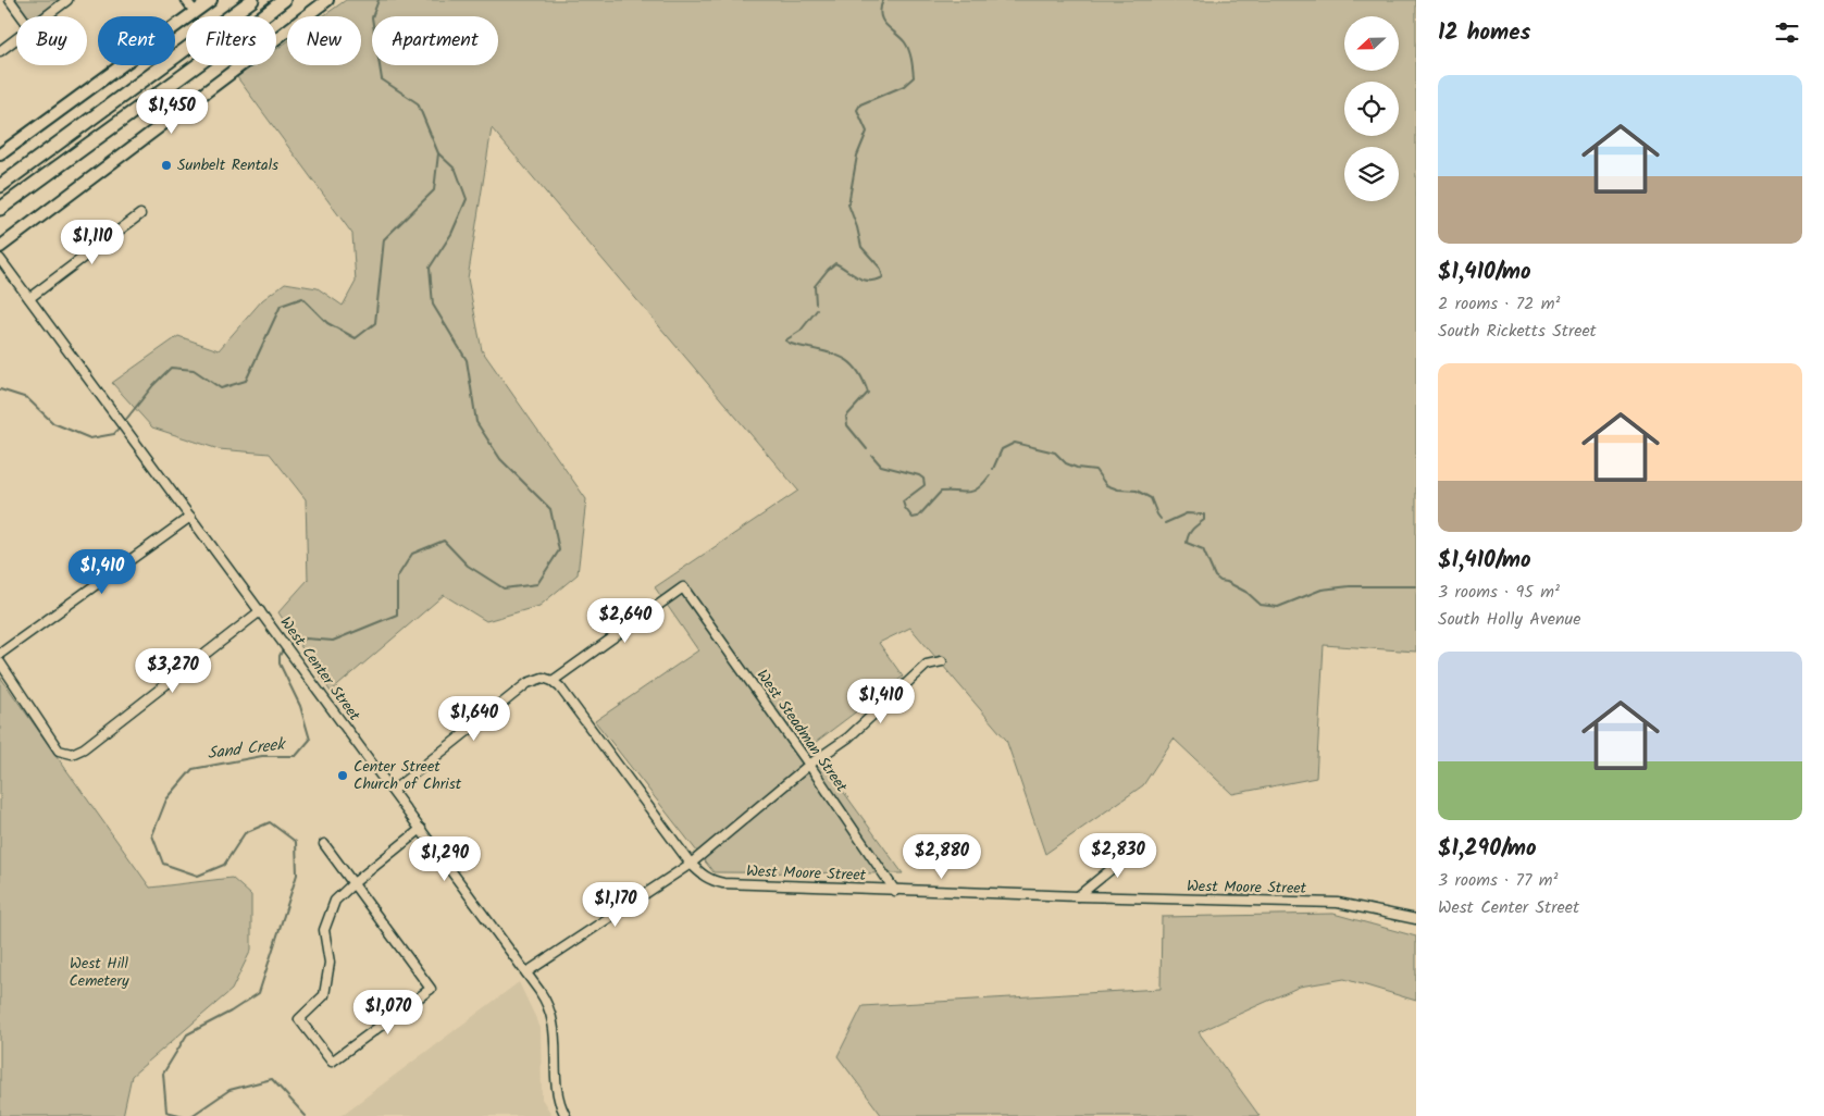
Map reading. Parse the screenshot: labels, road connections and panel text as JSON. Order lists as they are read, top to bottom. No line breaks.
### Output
{"streets":{"street":["West Center Street","West Steadman Street","West Moore Street"]},"crossings":[["West Steadman Street","West Moore Street"]],"water":["Sand Creek"],"parks":["West Hill Cemetery"],"places":["Sunbelt Rentals","Center Street Church of Christ"],"north":"left","page":{"heading":"12 homes","chip":["Buy","Rent","Filters","New","Apartment"],"list":[{"name":"$1,410/mo","note":"2 rooms · 72 m² · South Ricketts Street"},{"name":"$1,410/mo","note":"3 rooms · 95 m² · South Holly Avenue"},{"name":"$1,290/mo","note":"3 rooms · 77 m² · West Center Street"}],"price":["$1,450","$1,110","$1,410","$2,640","$3,270","$1,410","$1,640","$2,830","$2,880","$1,290","$1,170","$1,070"]}}
